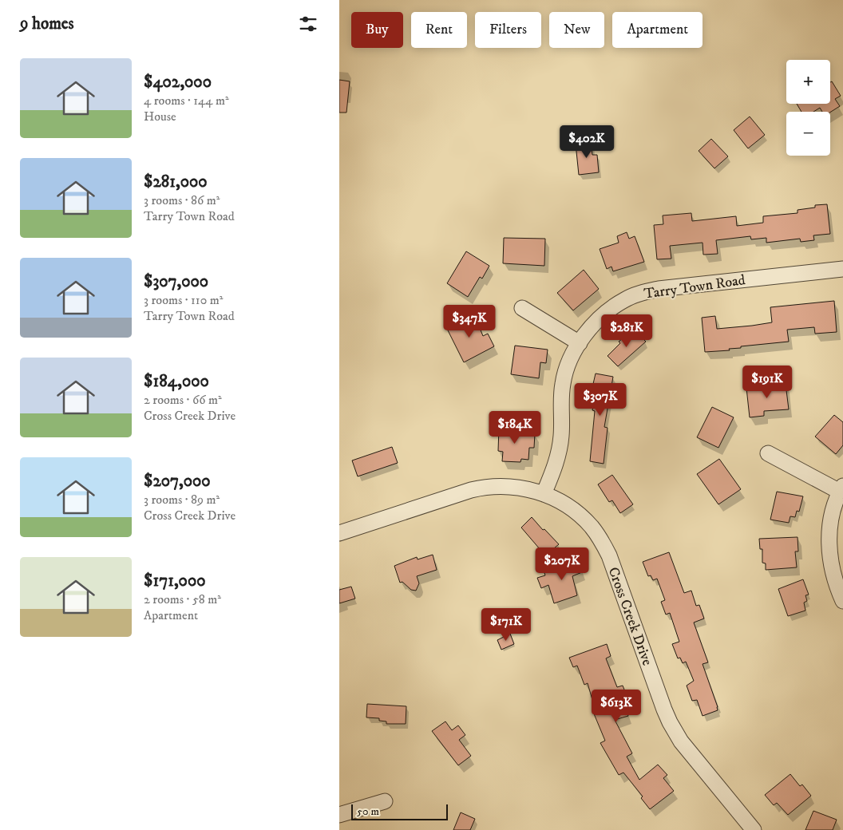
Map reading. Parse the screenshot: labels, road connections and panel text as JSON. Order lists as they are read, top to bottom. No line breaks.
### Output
{"streets":{"street":["Tarry Town Road","Cross Creek Drive"]},"crossings":[["Tarry Town Road","Cross Creek Drive"]],"scale_bar":"50 m","page":{"heading":"9 homes","chip":["Buy","Rent","Filters","New","Apartment"],"list":[{"name":"$402,000","note":"4 rooms · 144 m² · House"},{"name":"$281,000","note":"3 rooms · 86 m² · Tarry Town Road"},{"name":"$307,000","note":"3 rooms · 110 m² · Tarry Town Road"},{"name":"$184,000","note":"2 rooms · 66 m² · Cross Creek Drive"},{"name":"$207,000","note":"3 rooms · 89 m² · Cross Creek Drive"},{"name":"$171,000","note":"2 rooms · 58 m² · Apartment"}],"map_buttons":["+","−"],"price":["$402K","$347K","$281K","$191K","$307K","$184K","$207K","$171K","$613K"],"scale":"50 m"}}
